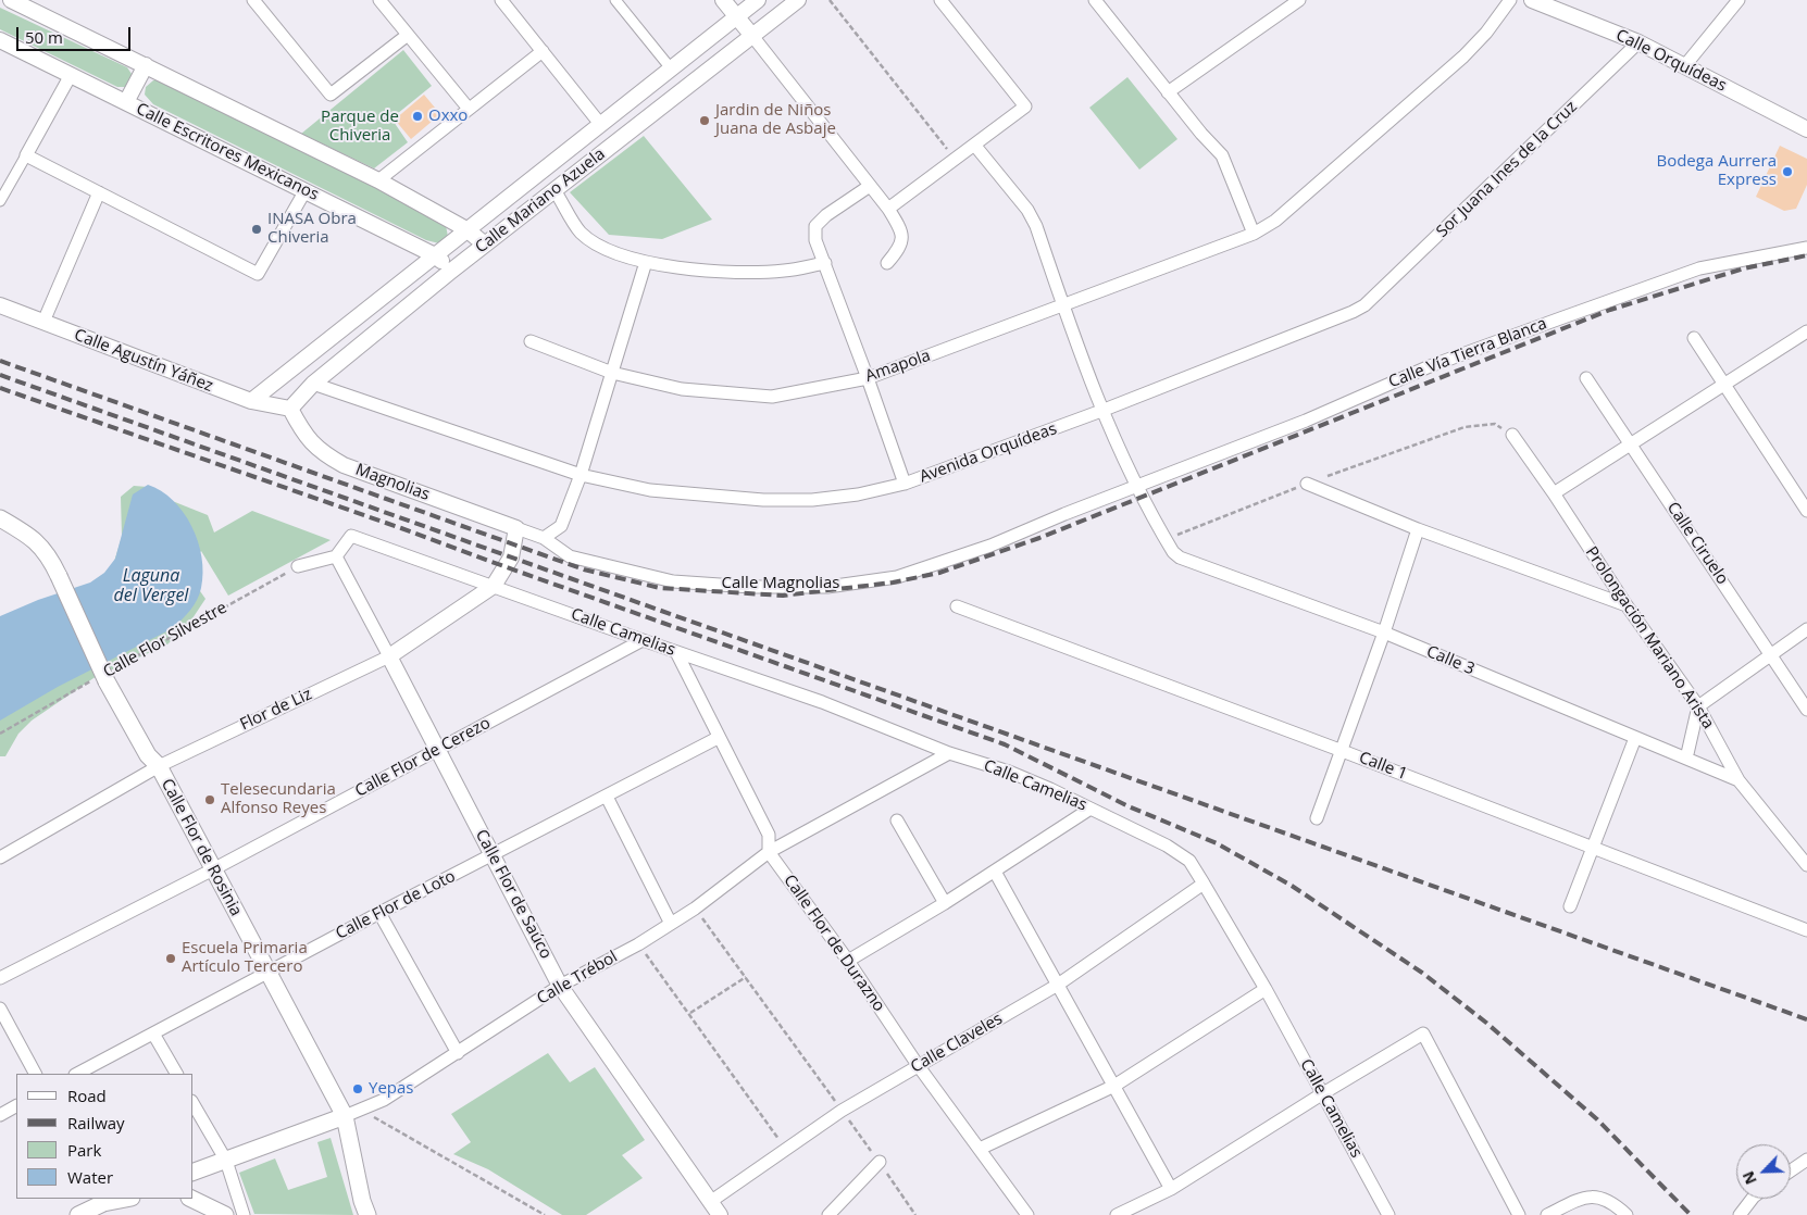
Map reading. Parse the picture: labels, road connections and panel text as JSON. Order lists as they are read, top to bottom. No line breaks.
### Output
{"streets":{"main road":["Calle Flor de Rosinia","Calle Trébol"],"street":["Calle Orquídeas","Calle Escritores Mexicanos","Sor Juana Ines de la Cruz","Calle Mariano Azuela","Calle Vía Tierra Blanca","Calle Agustín Yáñez","Amapola","Avenida Orquídeas","Magnolias","Calle Ciruelo","Calle Magnolias","Calle Camelias","Prolongación Mariano Arista","Calle 3","Flor de Liz","Calle Flor de Cerezo","Calle 1","Calle Flor de Saúco","Calle Flor de Loto","Calle Flor de Durazno","Calle Claveles"],"path":["Calle Flor Silvestre"]},"crossings":[["Calle Orquídeas","Sor Juana Ines de la Cruz"],["Calle Escritores Mexicanos","Calle Mariano Azuela"],["Sor Juana Ines de la Cruz","Avenida Orquídeas"],["Calle Mariano Azuela","Calle Agustín Yáñez"],["Calle Mariano Azuela","Avenida Orquídeas"],["Calle Mariano Azuela","Magnolias"],["Calle Vía Tierra Blanca","Calle Magnolias"],["Calle Vía Tierra Blanca","Calle 3"],["Calle Agustín Yáñez","Magnolias"],["Amapola","Calle 3"],["Avenida Orquídeas","Calle 3"],["Magnolias","Calle Magnolias"],["Magnolias","Flor de Liz"],["Calle Magnolias","Calle 3"],["Calle Magnolias","Flor de Liz"],["Calle Camelias","Flor de Liz"],["Calle Camelias","Calle Flor de Cerezo"],["Calle Camelias","Calle Flor de Saúco"],["Calle Camelias","Calle Flor de Durazno"],["Calle Camelias","Calle Trébol"],["Calle Camelias","Calle Claveles"],["Prolongación Mariano Arista","Calle 3"],["Calle Flor Silvestre","Calle Flor de Rosinia"],["Flor de Liz","Calle Flor de Rosinia"],["Flor de Liz","Calle Flor de Saúco"],["Calle Flor de Cerezo","Calle Flor de Rosinia"],["Calle Flor de Cerezo","Calle Flor de Saúco"],["Calle Flor de Rosinia","Calle Flor de Loto"],["Calle Flor de Rosinia","Calle Trébol"],["Calle Flor de Saúco","Calle Flor de Loto"],["Calle Flor de Saúco","Calle Trébol"],["Calle Flor de Saúco","Calle Claveles"],["Calle Flor de Loto","Calle Flor de Durazno"],["Calle Flor de Durazno","Calle Trébol"],["Calle Flor de Durazno","Calle Claveles"]],"water":["Laguna del Vergel"],"parks":["Parque de Chiveria"],"places":["Oxxo","Jardin de Niños Juana de Asbaje","Bodega Aurrera Express","INASA Obra Chiveria","Telesecundaria Alfonso Reyes","Escuela Primaria Artículo Tercero","Yepas"],"legend":["Road","Railway","Park","Water"],"scale_bar":"50 m","north":"bottom left"}
